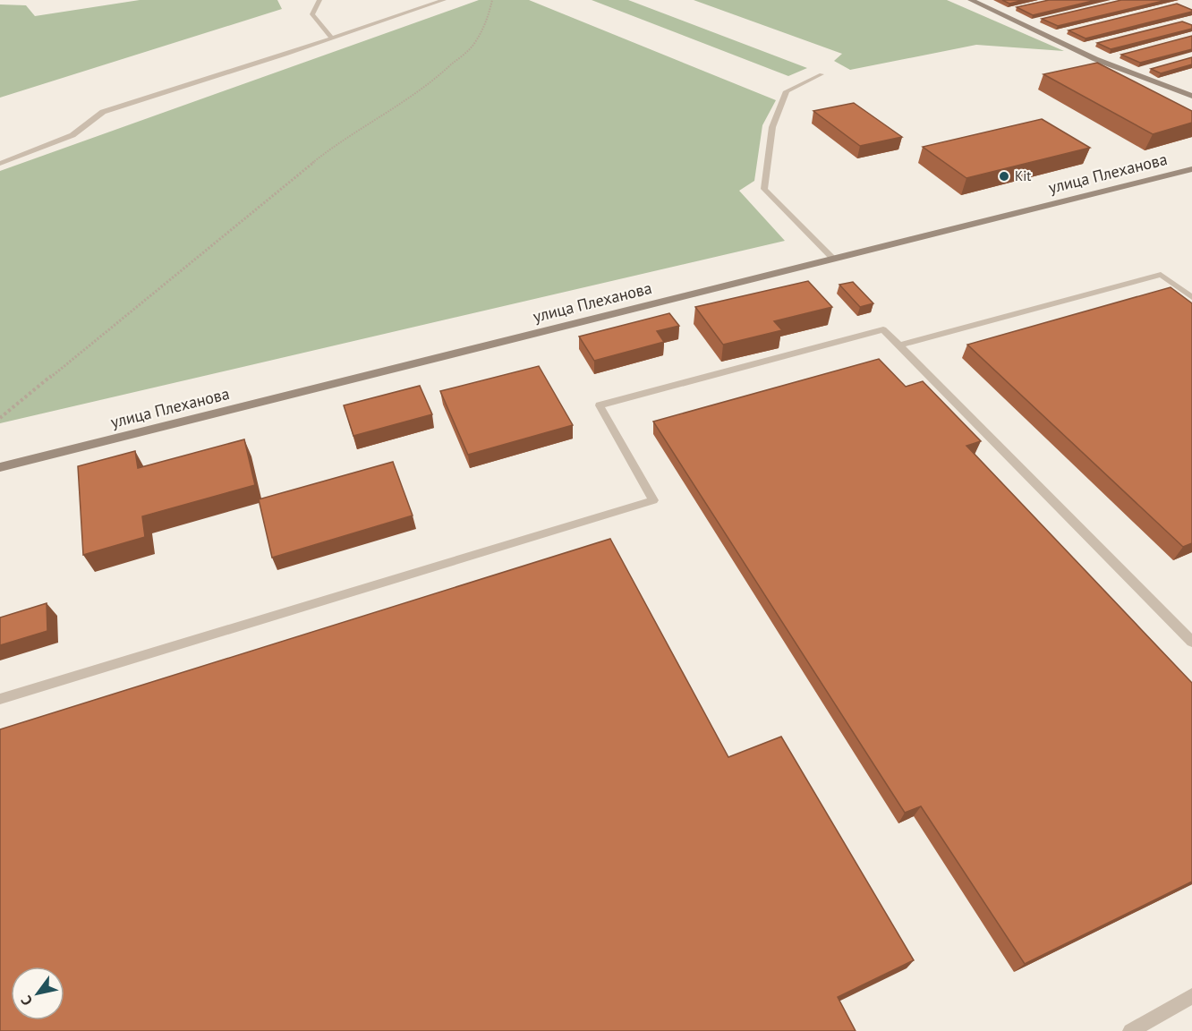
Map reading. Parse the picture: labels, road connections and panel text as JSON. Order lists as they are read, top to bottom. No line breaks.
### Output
{"streets":{"main road":["улица Плеханова"]},"places":["Kit"],"north":"bottom left"}
